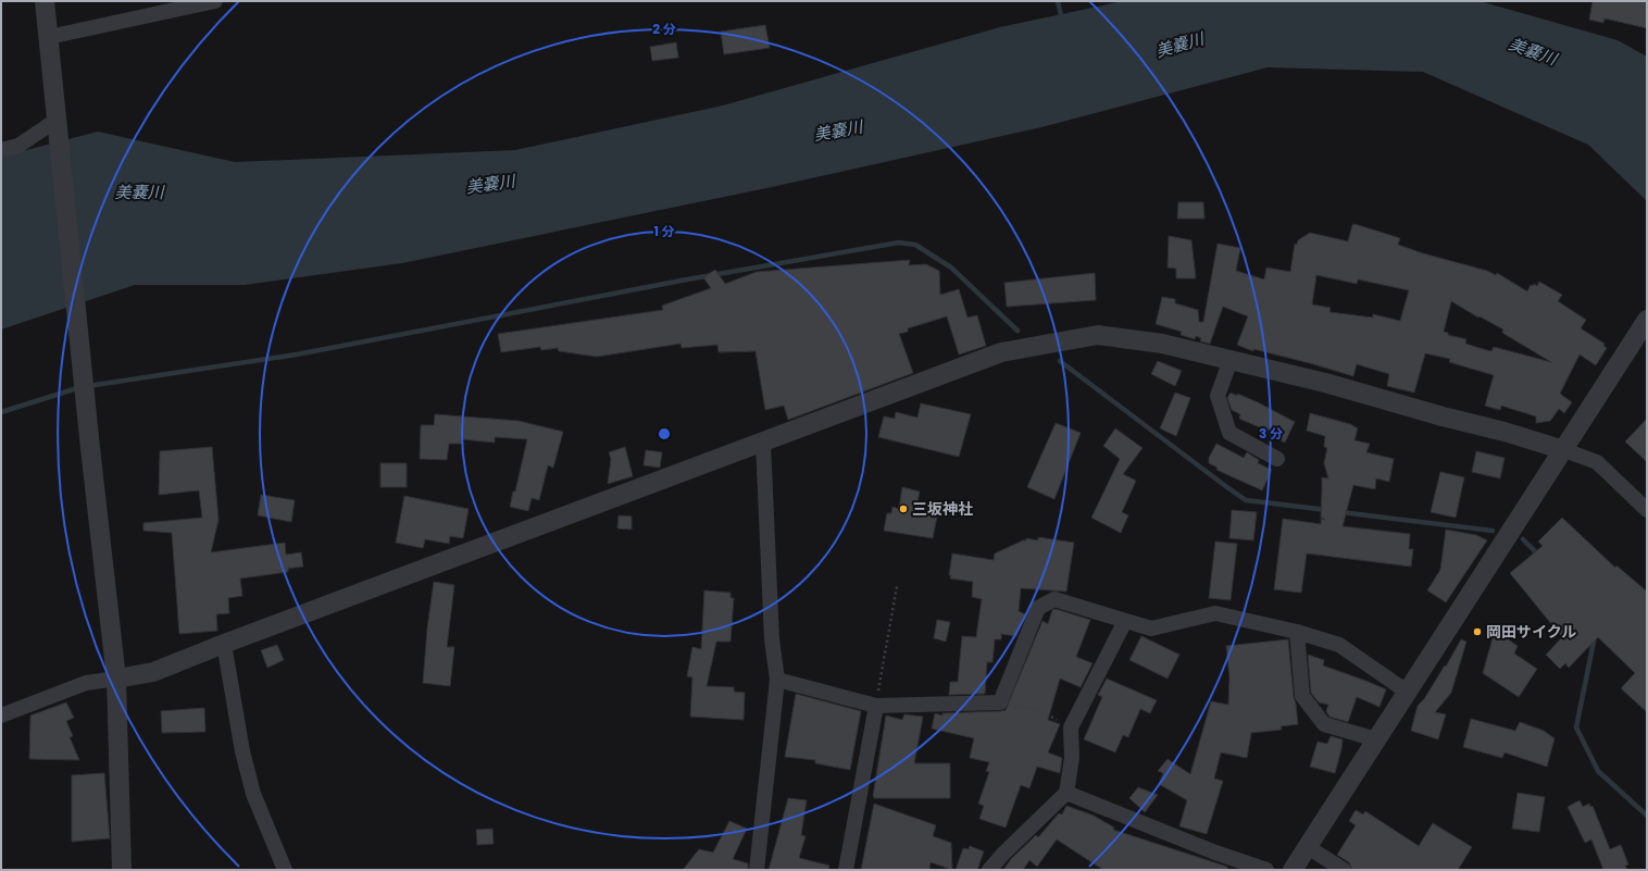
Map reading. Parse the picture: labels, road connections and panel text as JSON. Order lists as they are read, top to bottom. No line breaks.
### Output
{"water":["美嚢川"],"places":["三坂神社","岡田サイクル"],"rings":["2 分","1 分","3 分"]}
